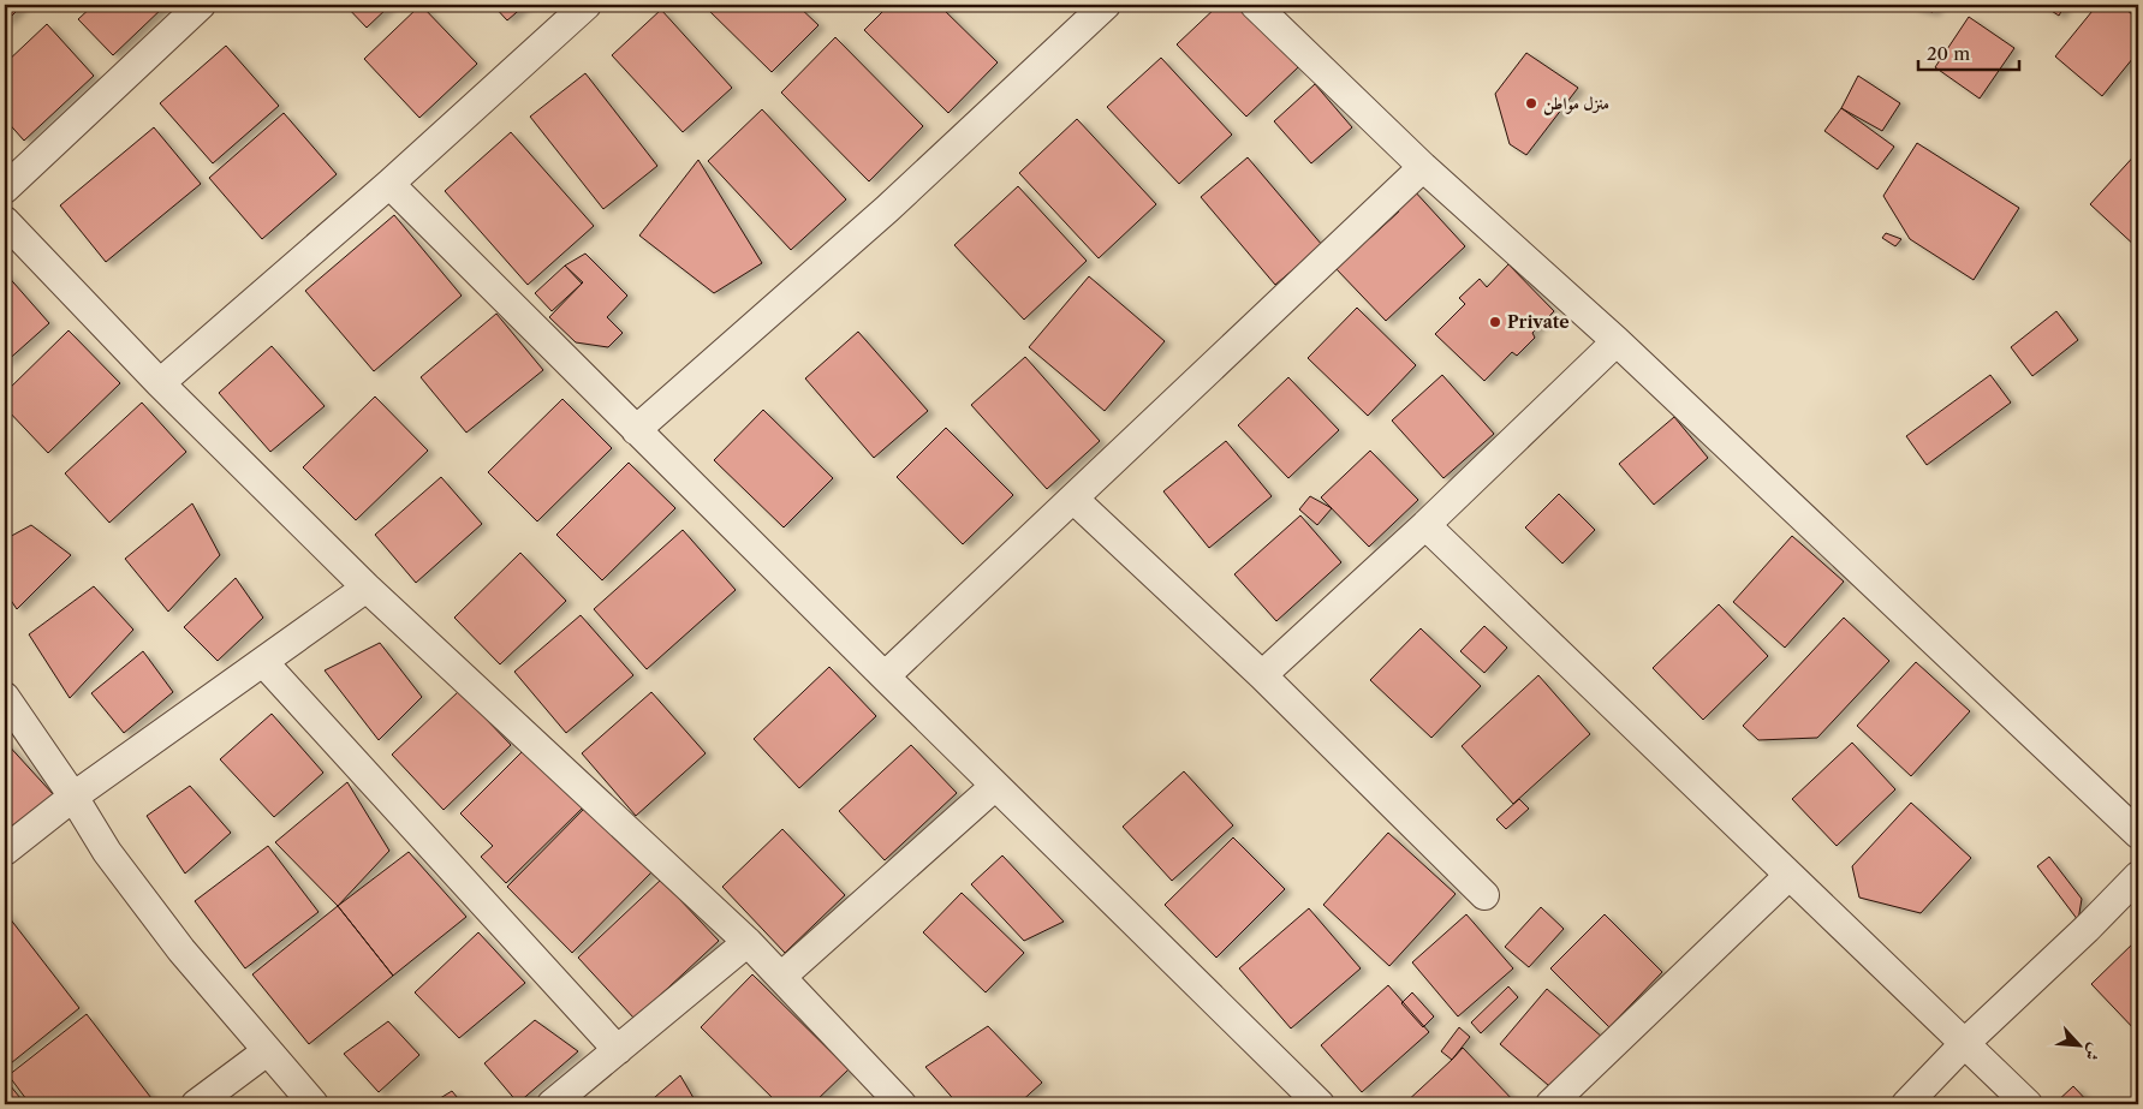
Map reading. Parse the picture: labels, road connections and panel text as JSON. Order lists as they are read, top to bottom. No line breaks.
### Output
{"places":["منزل مواطن","Private"],"scale_bar":"20 m","north":"bottom right"}
